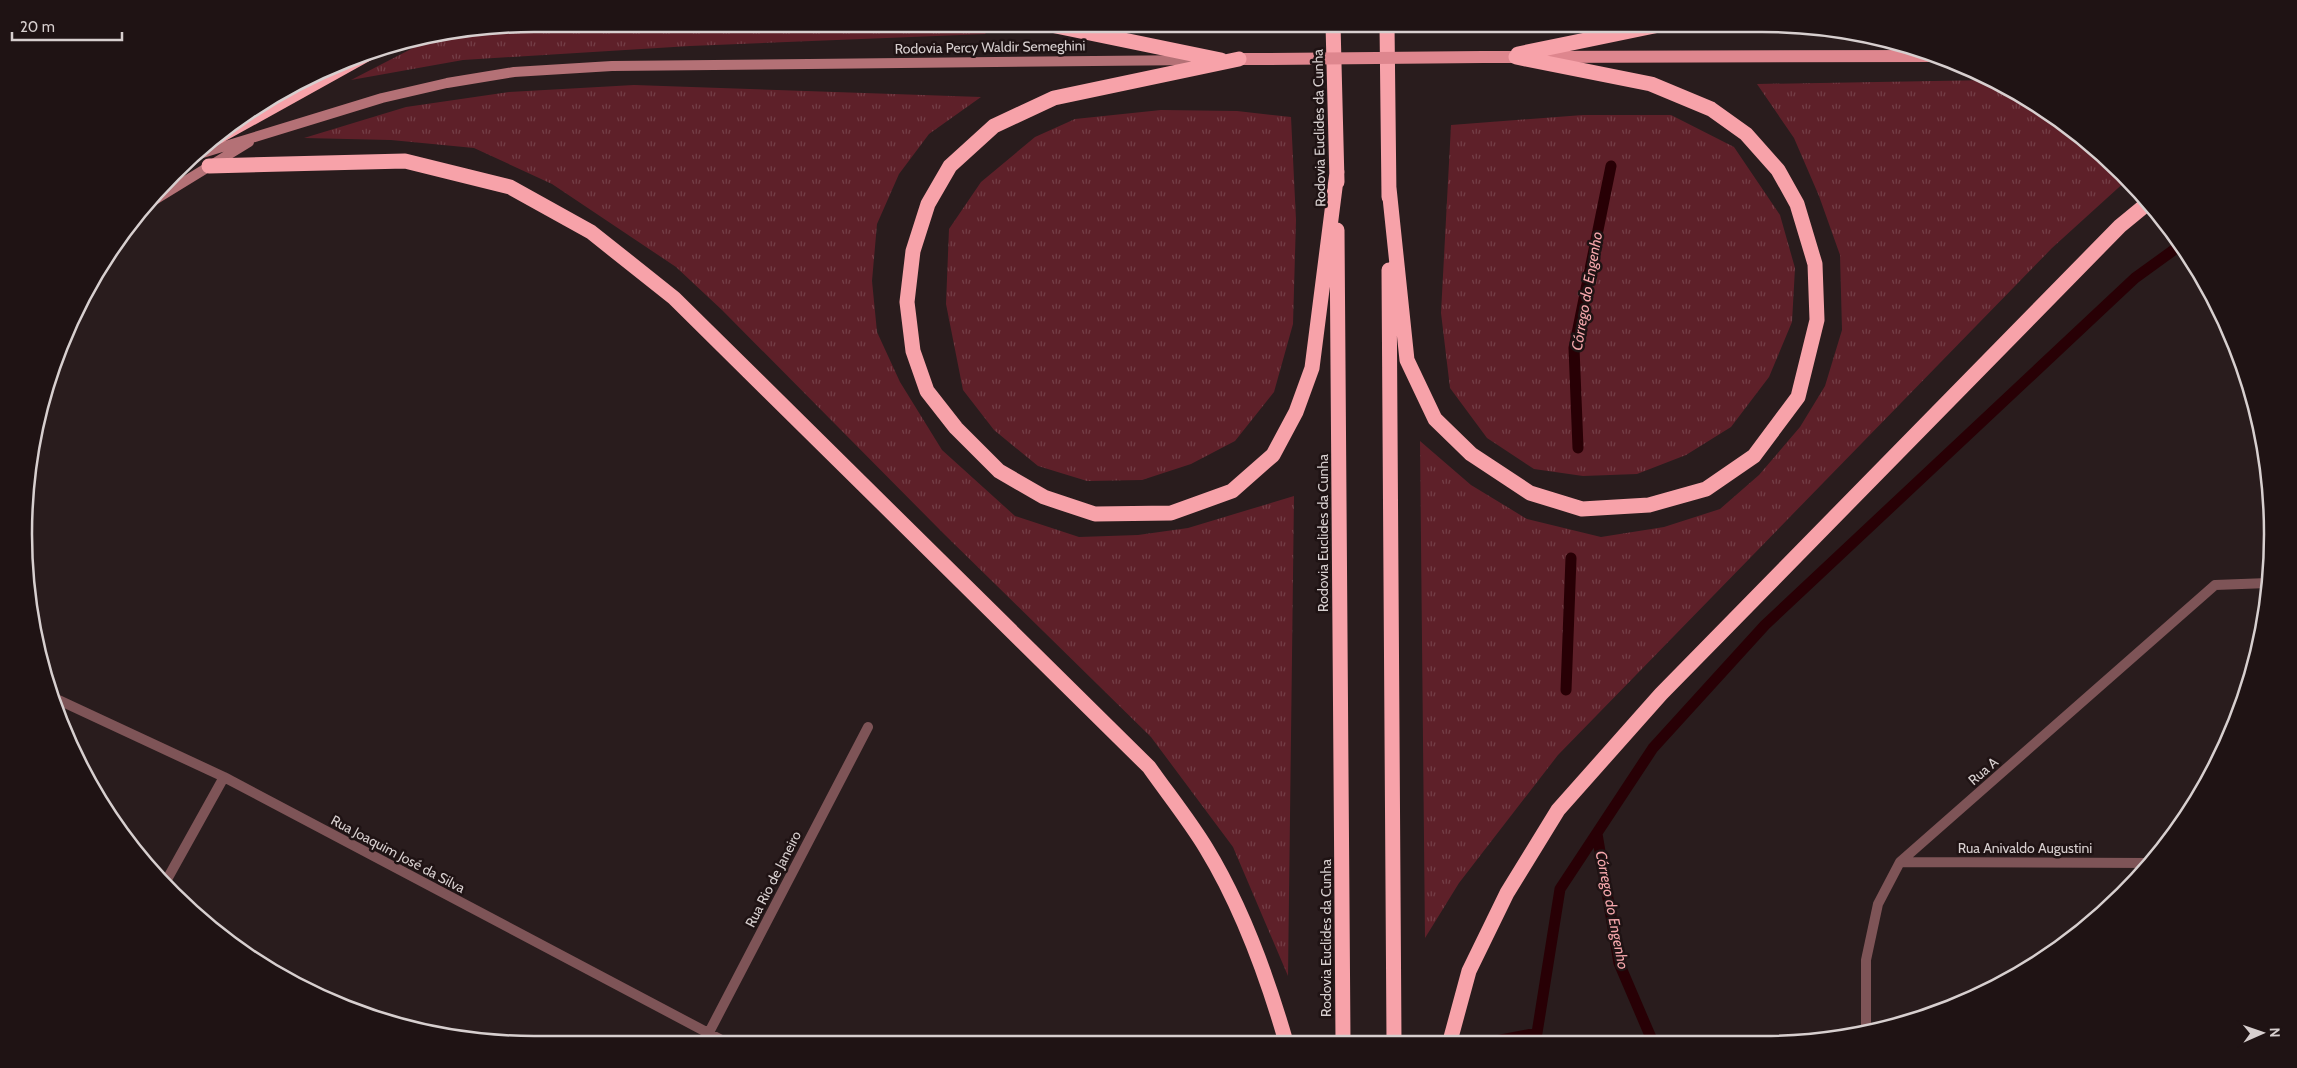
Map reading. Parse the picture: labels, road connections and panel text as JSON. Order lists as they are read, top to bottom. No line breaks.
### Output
{"streets":{"highway":["Rodovia Euclides da Cunha"],"main road":["Rodovia Percy Waldir Semeghini"],"street":["Rua A","Rua Anivaldo Augustini","Rua Joaquim José da Silva","Rua Rio de Janeiro"]},"crossings":[["Rua A","Rua Anivaldo Augustini"],["Rua Joaquim José da Silva","Rua Rio de Janeiro"]],"water":["Córrego do Engenho"],"scale_bar":"20 m","north":"right"}
